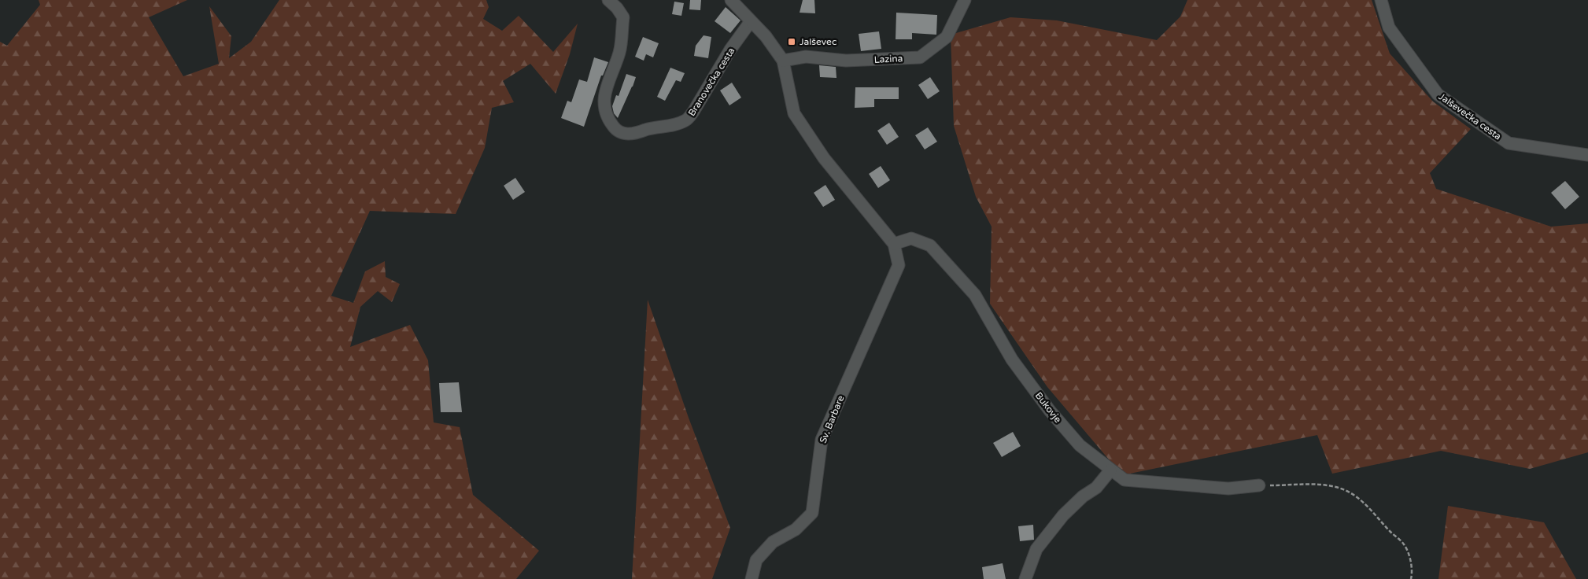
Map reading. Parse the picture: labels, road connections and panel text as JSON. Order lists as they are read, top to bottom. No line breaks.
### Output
{"streets":{"street":["Lazina","Branovečka cesta","Jalševečka cesta","Bukovje","Sv. Barbare"]},"crossings":[["Bukovje","Sv. Barbare"]],"places":{"transit":["Jalševec"]}}
